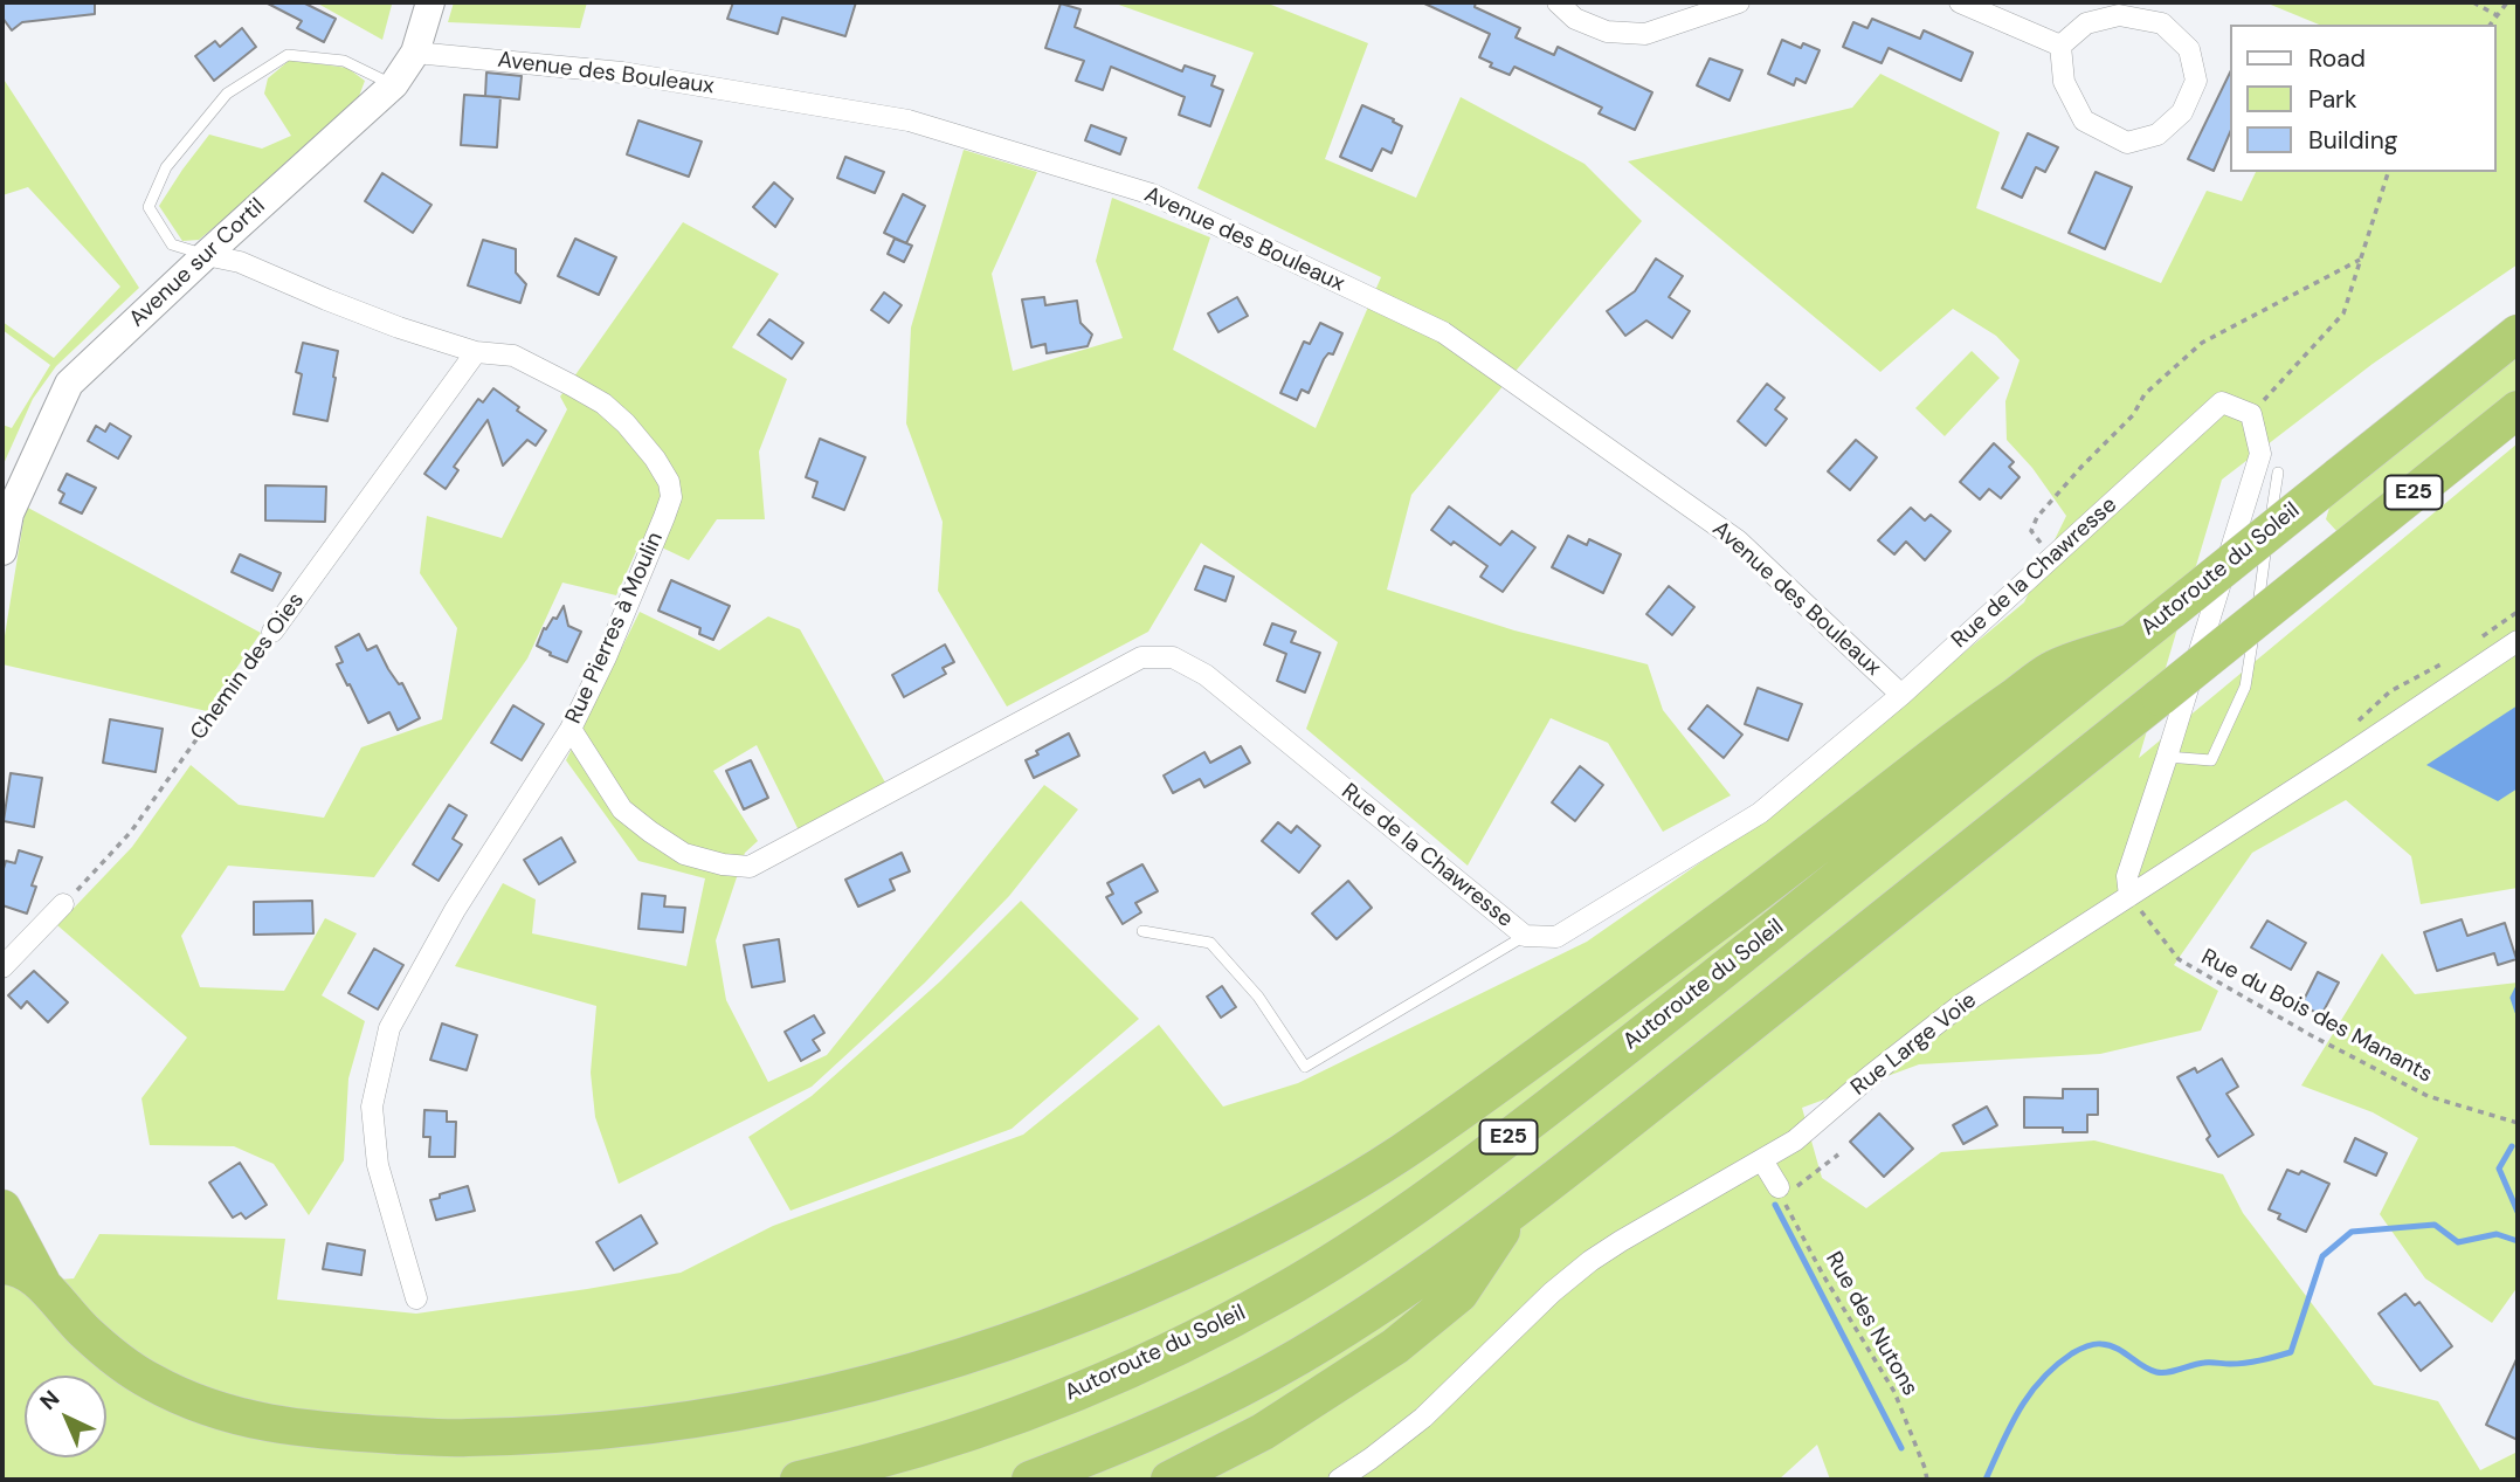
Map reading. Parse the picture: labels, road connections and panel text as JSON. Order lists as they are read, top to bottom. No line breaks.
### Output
{"streets":{"highway":["E25","Autoroute du Soleil"],"main road":["Avenue sur Cortil"],"street":["Avenue des Bouleaux","Rue de la Chawresse","Rue Pierres à Moulin","Chemin des Oies","Rue Large Voie"],"path":["Rue du Bois des Manants","Rue des Nutons"]},"crossings":[["Avenue des Bouleaux","Avenue sur Cortil"],["Avenue des Bouleaux","Rue de la Chawresse"],["Avenue sur Cortil","Rue Pierres à Moulin"],["Rue de la Chawresse","Rue Pierres à Moulin"],["Rue Pierres à Moulin","Chemin des Oies"],["Rue du Bois des Manants","Rue Large Voie"]],"legend":["Road","Park","Building"],"north":"top left"}
